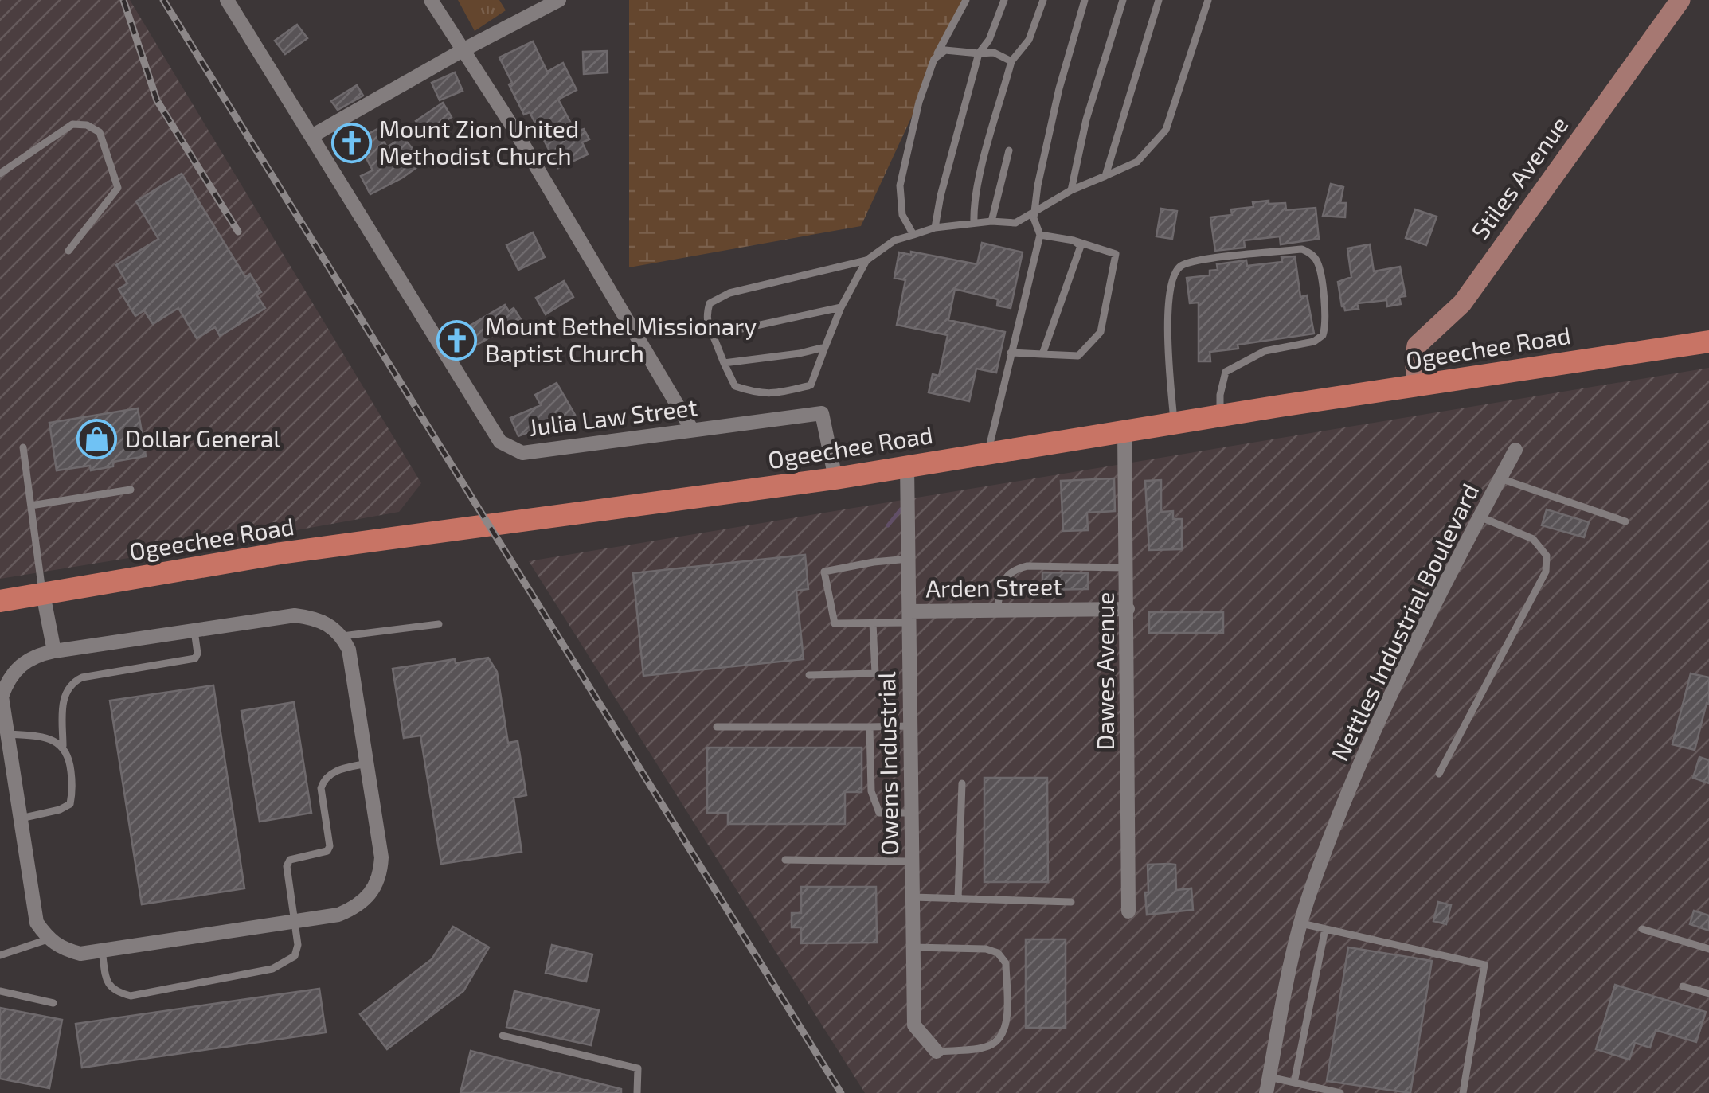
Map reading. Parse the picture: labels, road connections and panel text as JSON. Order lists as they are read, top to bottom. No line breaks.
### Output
{"streets":{"main road":["Ogeechee Road"],"street":["Stiles Avenue","Julia Law Street","Arden Street","Nettles Industrial Boulevard","Dawes Avenue","Owens Industrial"]},"crossings":[["Stiles Avenue","Ogeechee Road"],["Ogeechee Road","Julia Law Street"],["Ogeechee Road","Dawes Avenue"],["Ogeechee Road","Owens Industrial"],["Arden Street","Dawes Avenue"],["Arden Street","Owens Industrial"]],"places":{"church":["Mount Zion United Methodist Church","Mount Bethel Missionary Baptist Church"],"shop":["Dollar General"]}}
